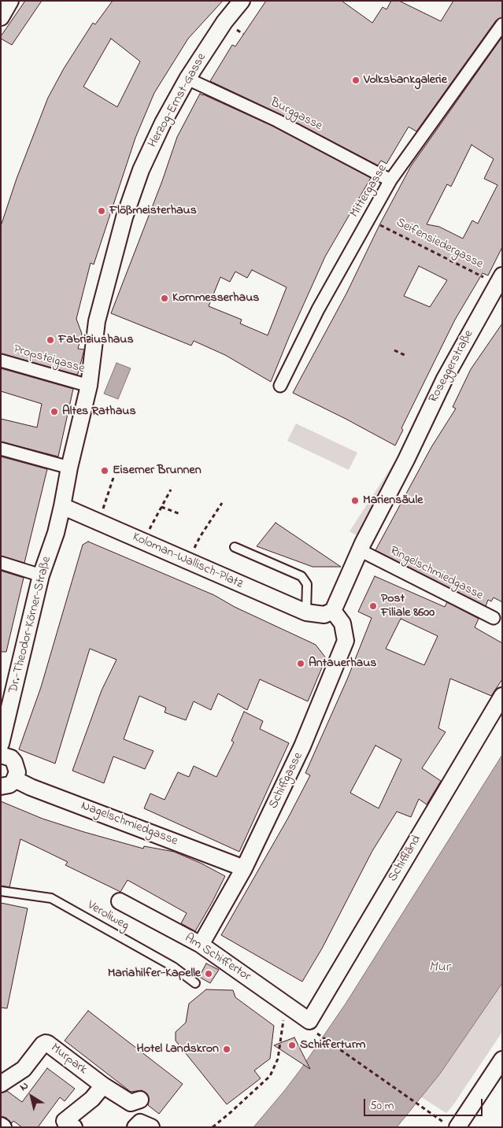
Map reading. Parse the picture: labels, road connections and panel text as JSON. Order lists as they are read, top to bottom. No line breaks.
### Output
{"streets":{"street":["Herzog-Ernst-Gasse","Burggasse","Mittergasse","Propsteigasse","Roseggerstraße","Koloman-Wallisch-Platz","Ringelschmiedgasse","Dr.-Theodor-Körner-Straße","Schiffgasse","Nagelschmiedgasse","Schiffländ","Am Schiffertor","Murpark"],"lane":["Veroliweg"],"path":["Seifensiedergasse"]},"crossings":[["Herzog-Ernst-Gasse","Burggasse"],["Herzog-Ernst-Gasse","Propsteigasse"],["Burggasse","Mittergasse"],["Mittergasse","Seifensiedergasse"],["Seifensiedergasse","Roseggerstraße"],["Roseggerstraße","Ringelschmiedgasse"],["Koloman-Wallisch-Platz","Dr.-Theodor-Körner-Straße"],["Koloman-Wallisch-Platz","Schiffgasse"],["Schiffgasse","Nagelschmiedgasse"],["Schiffgasse","Am Schiffertor"],["Schiffländ","Am Schiffertor"]],"water":["Mur"],"places":["Volksbankgalerie","Flößmeisterhaus","Kornmesserhaus","Fabriziushaus","Altes Rathaus","Eiserner Brunnen","Mariensäule","Post Filiale 8600","Antauerhaus","Mariahilfer-Kapelle","Schifferturm","Hotel Landskron"],"scale_bar":"50 m","north":"top left"}
